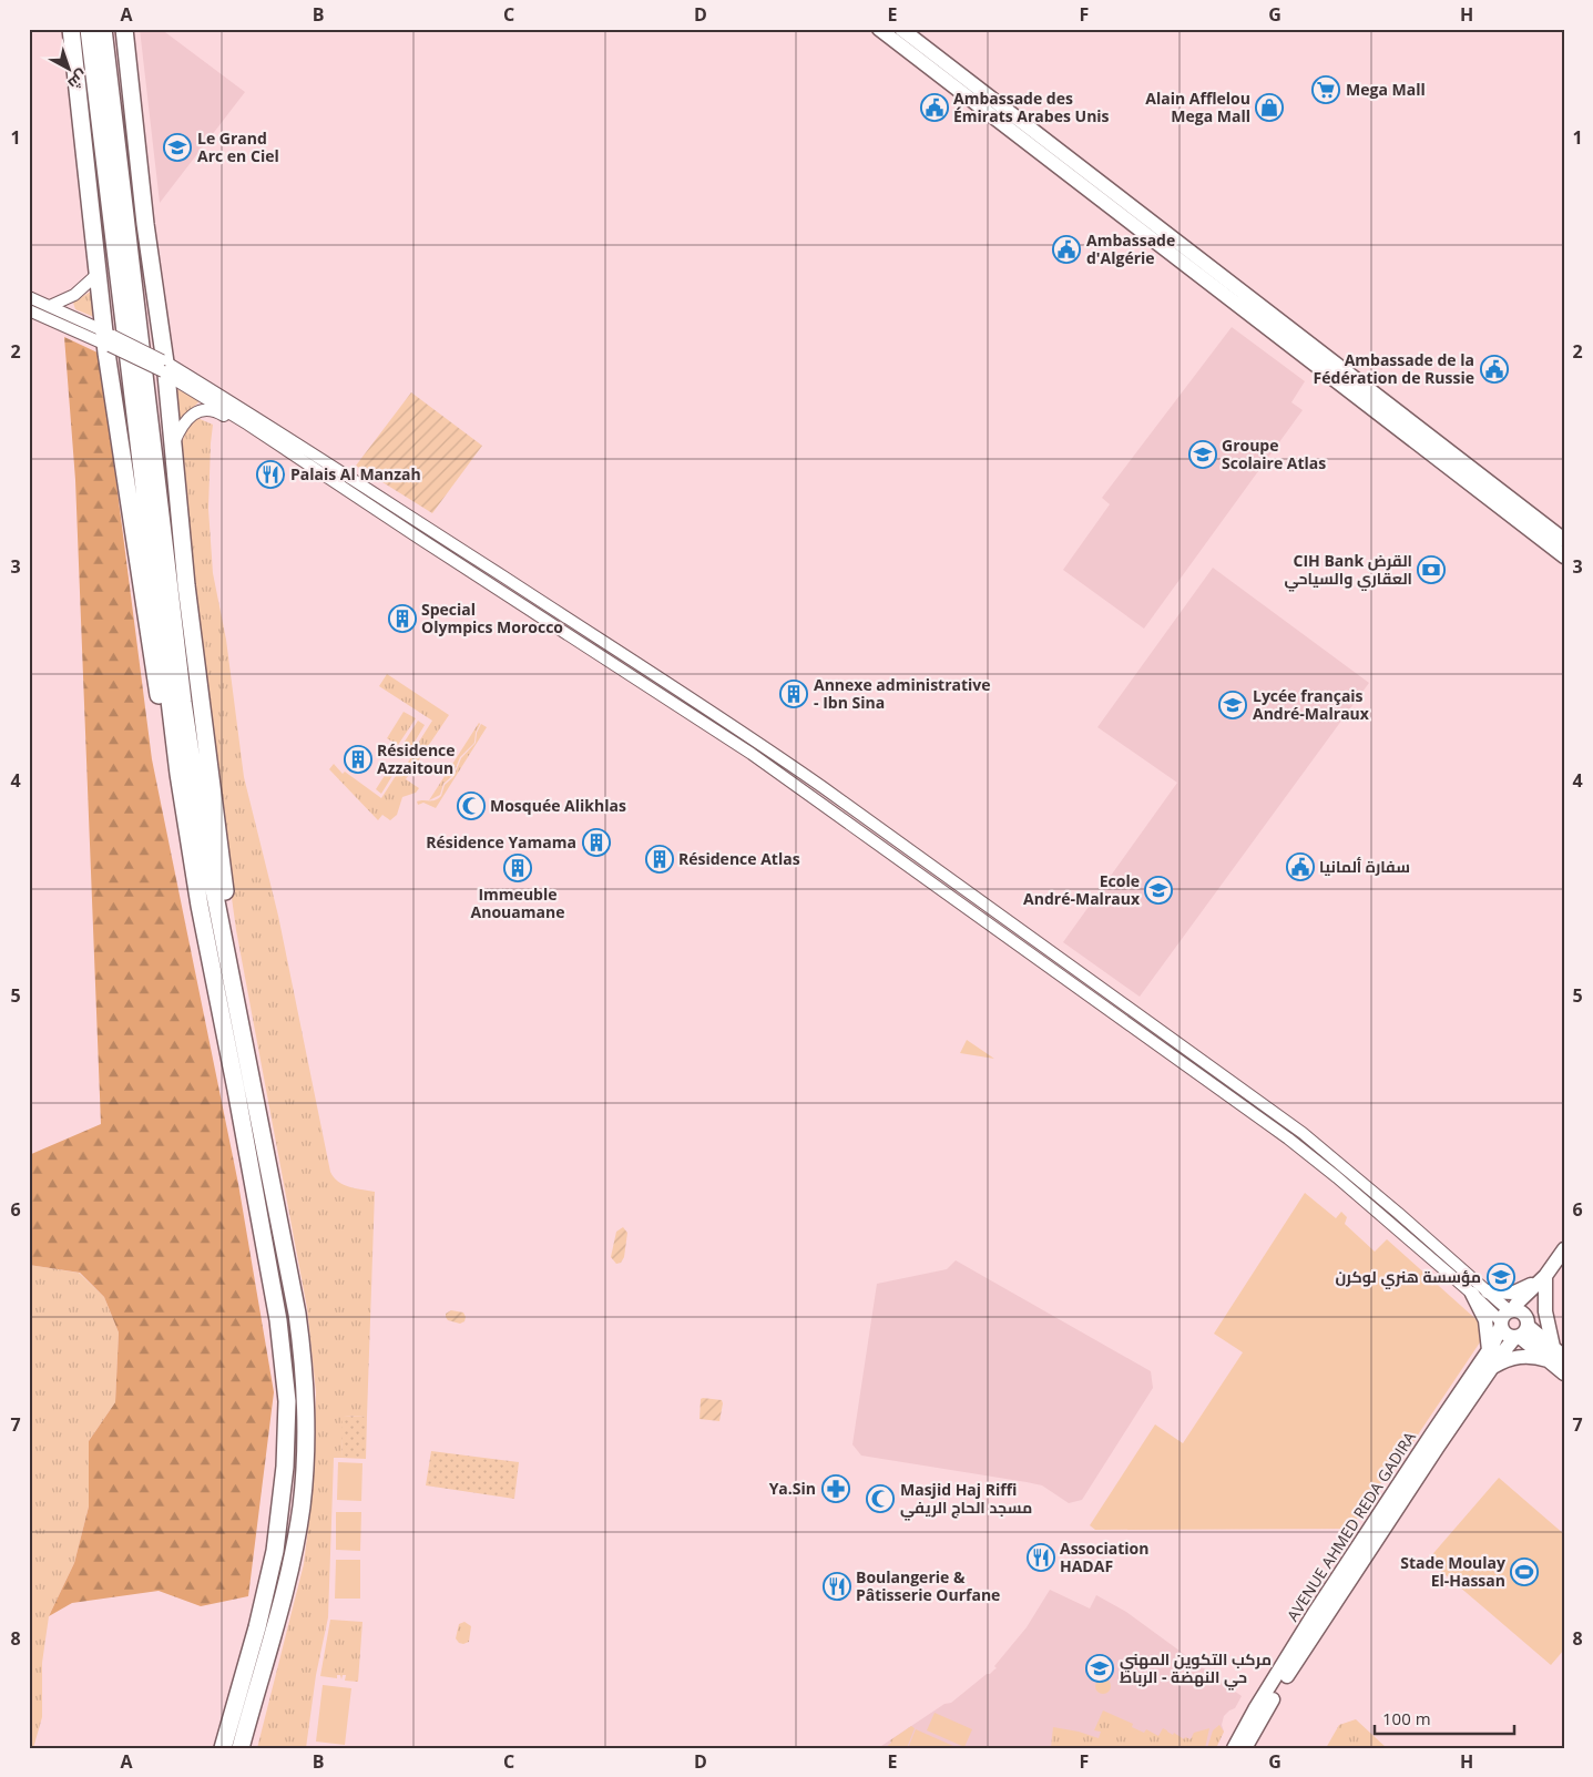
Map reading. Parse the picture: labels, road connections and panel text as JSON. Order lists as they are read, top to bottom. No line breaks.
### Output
{"streets":{"main road":["AVENUE AHMED REDA GADIRA"]},"places":{"supermarket":["Mega Mall"],"public building":["Ambassade des Émirats Arabes Unis","Ambassade d'Algérie","Ambassade de la Fédération de Russie","سفارة ألمانيا"],"shop":["Alain Afflelou Mega Mall"],"school or university":["Le Grand Arc en Ciel","Groupe Scolaire Atlas","Lycée français André-Malraux","Ecole André-Malraux","مؤسسة هنري لوكرن","مركب التكوين المهني حي النهضة - الرباط"],"restaurant":["Palais Al Manzah","Association HADAF","Boulangerie & Pâtisserie Ourfane"],"bank":["CIH Bank القرض العقاري والسياحي"],"building":["Special Olympics Morocco","Annexe administrative - Ibn Sina","Résidence Azzaitoun","Résidence Yamama","Résidence Atlas","Immeuble Anouamane"],"mosque":["Mosquée Alikhlas","Masjid Haj Riffi مسجد الحاج الريفي"],"pharmacy":["Ya.Sin"],"sports":["Stade Moulay El-Hassan"]},"scale_bar":"100 m","north":"bottom right","grid":{"columns":["A","B","C","D","E","F","G","H"],"rows":["1","2","3","4","5","6","7","8"]}}
